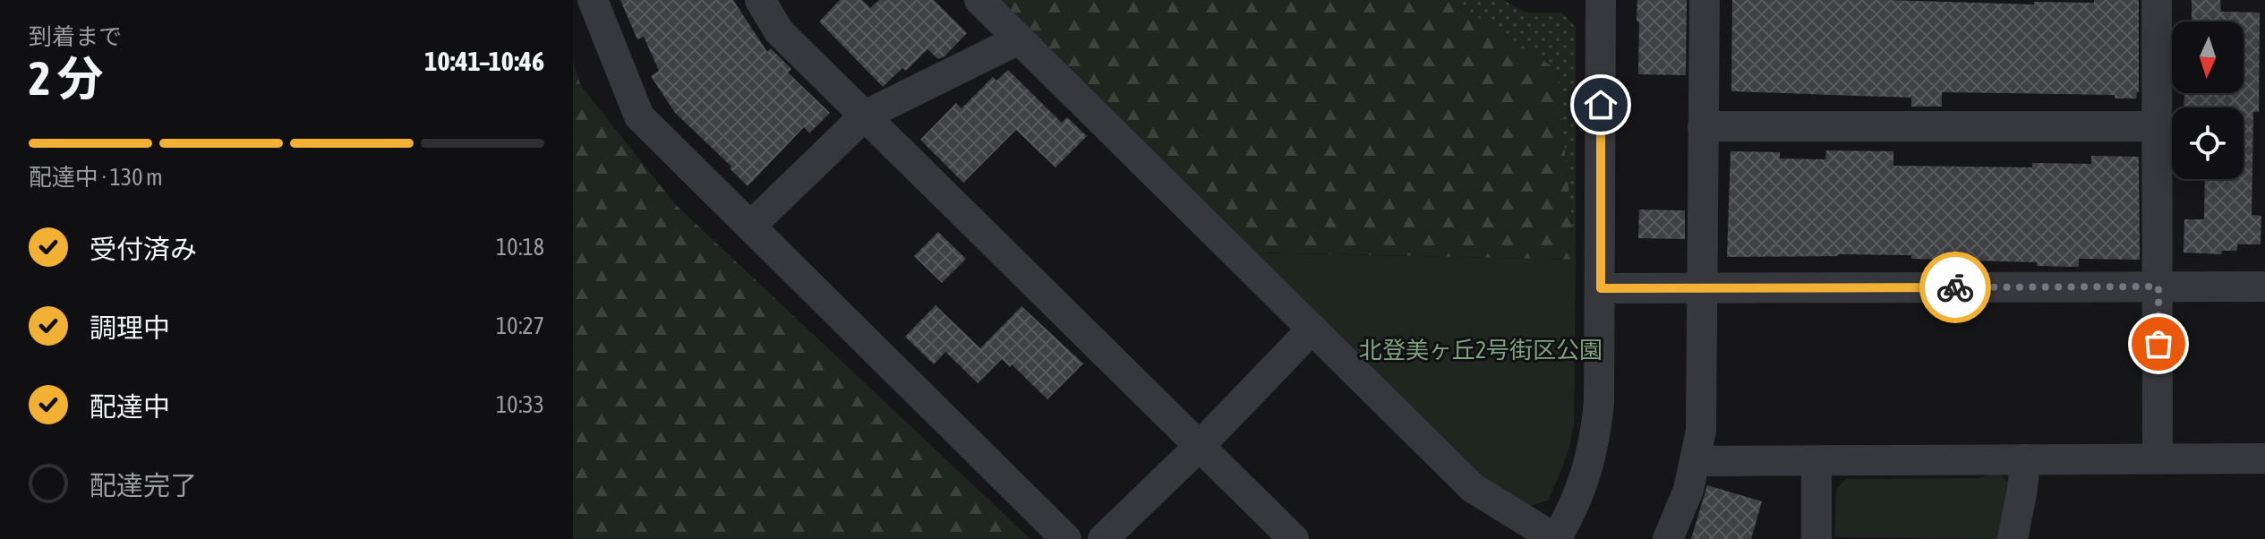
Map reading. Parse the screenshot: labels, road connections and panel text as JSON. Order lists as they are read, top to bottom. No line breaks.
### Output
{"parks":["北登美ヶ丘2号街区公園"],"north":"bottom","page":{"heading":["2 分","到着まで","10:41–10:46"],"bar":"配達中 · 130 m","list":[["受付済み","10:18"],["調理中","10:27"],["配達中","10:33"],"配達完了"]}}
